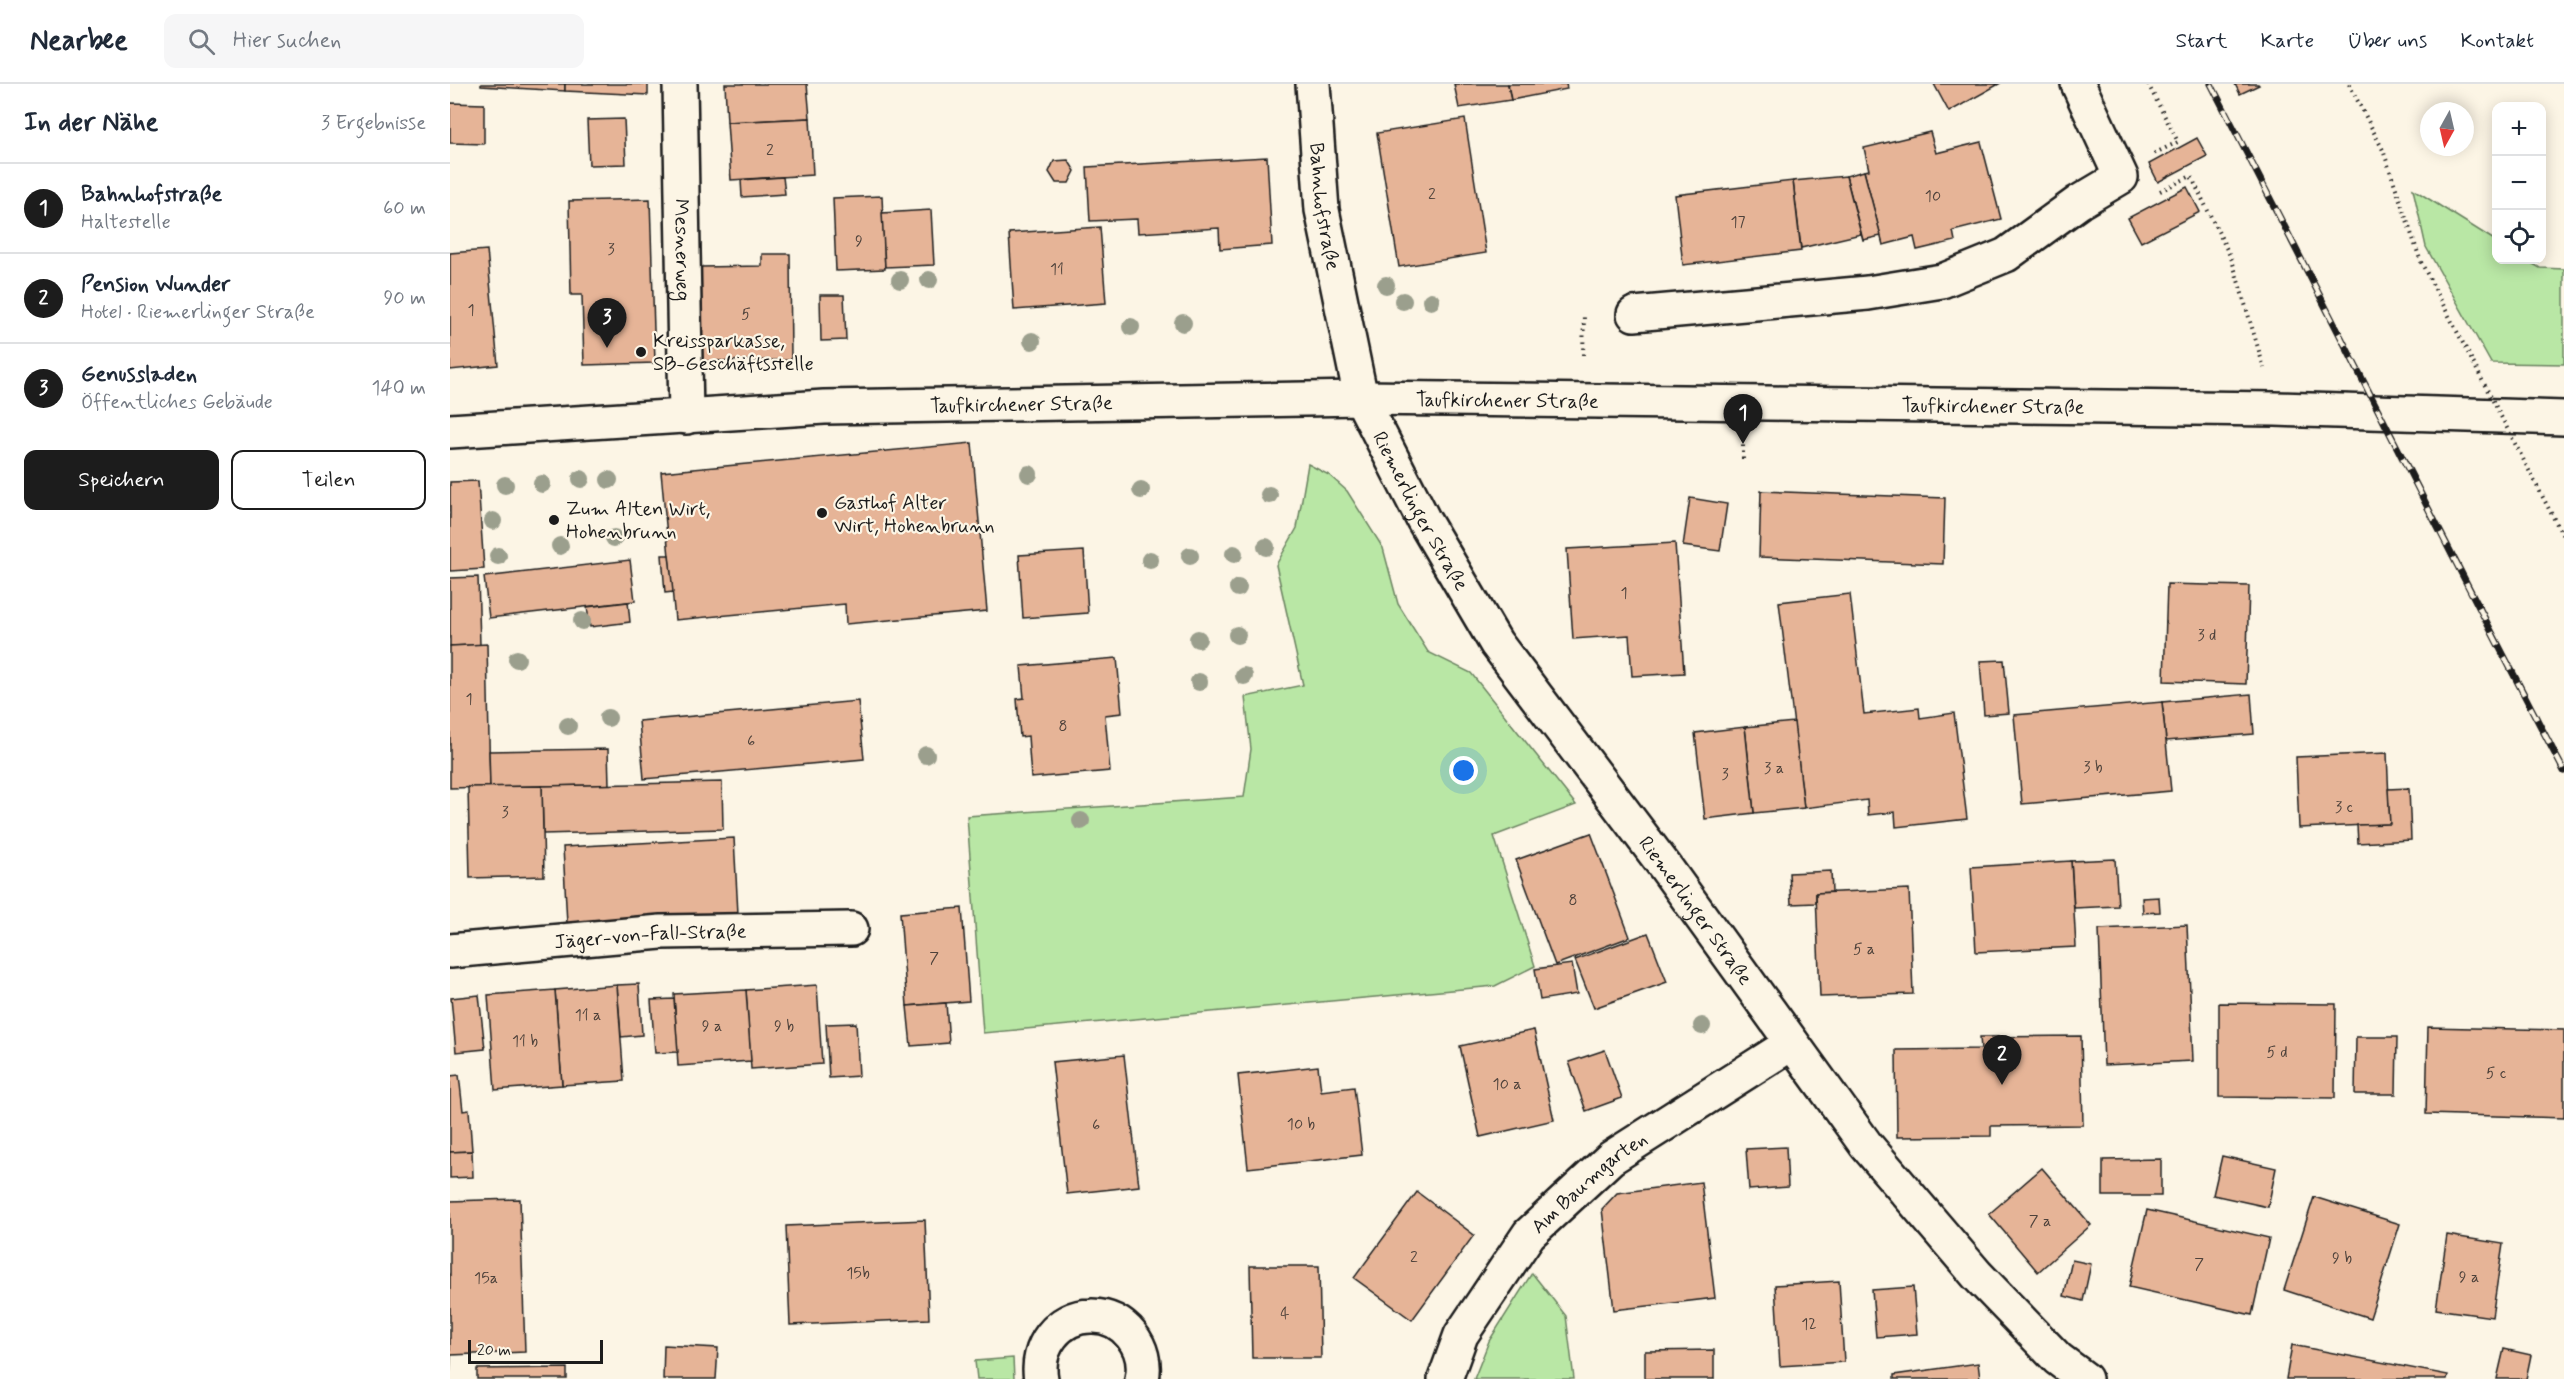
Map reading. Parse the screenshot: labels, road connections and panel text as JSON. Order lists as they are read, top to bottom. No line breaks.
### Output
{"streets":{"street":["Bahnhofstraße","Mesnerweg","Taufkirchener Straße","Riemerlinger Straße","Jäger-von-Fall-Straße","Am Baumgarten"]},"crossings":[["Bahnhofstraße","Taufkirchener Straße"],["Bahnhofstraße","Riemerlinger Straße"],["Mesnerweg","Taufkirchener Straße"],["Taufkirchener Straße","Riemerlinger Straße"],["Riemerlinger Straße","Am Baumgarten"]],"places":["Kreissparkasse, SB-Geschäftsstelle","Gasthof Alter Wirt, Hohenbrunn","Zum Alten Wirt, Hohenbrunn"],"house_numbers":["2","2","10","17","9","3","11","1","5","1","3 d","1","8","6","3 b","3 a","3","3 c","3","8","5 a","7","11 a","9 a","9 b","11 b","5 d","5 c","10 a","10 b","6","7 a","2","9 b","7","15b","9 a","15a","4","12"],"scale_bar":"20 m","north":"bottom","page":{"header":"Nearbee","search":"Hier suchen","nav":["Start","Karte","Über uns","Kontakt"],"heading":["In der Nähe","3 Ergebnisse"],"map_buttons":["+","−"],"list":[{"mark":"1","name":"Bahnhofstraße","note":"Haltestelle","value":"60 m"},{"mark":"2","name":"Pension Wunder","note":"Hotel · Riemerlinger Straße","value":"90 m"},{"mark":"3","name":"Genussladen","note":"Öffentliches Gebäude","value":"140 m"}],"pins":["3","1","2"],"buttons":["Speichern","Teilen"],"scale":"20 m"}}
